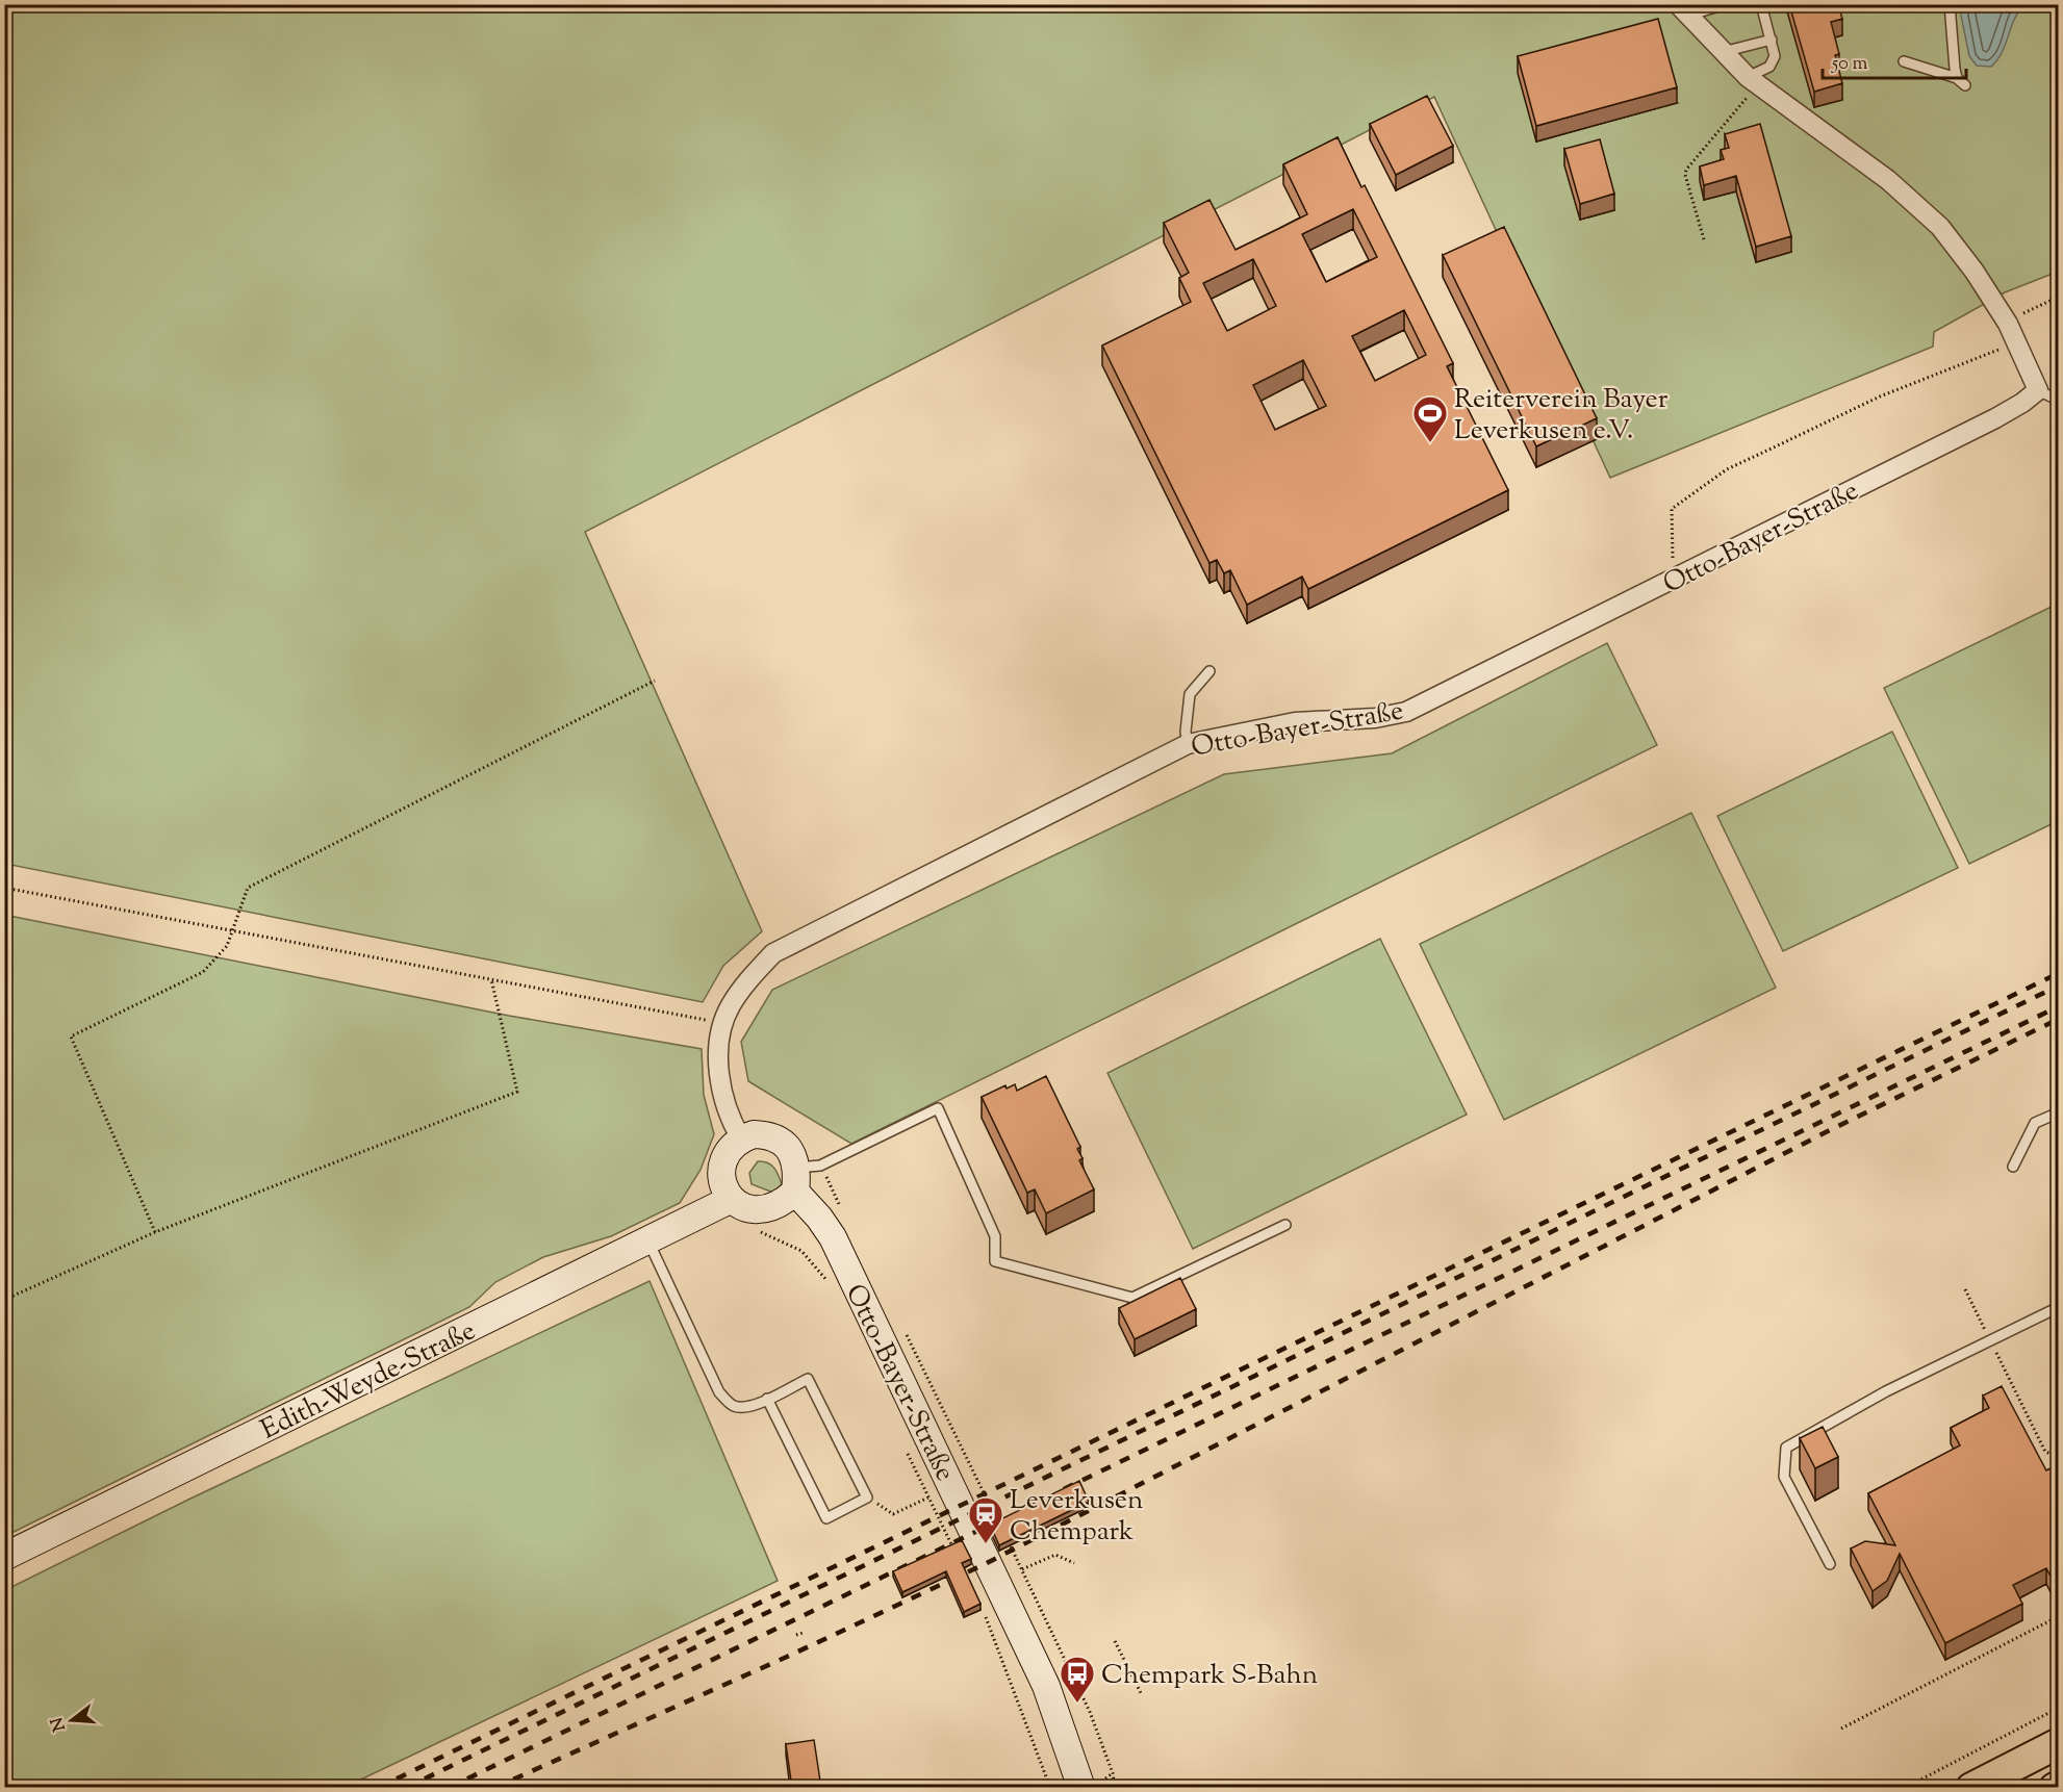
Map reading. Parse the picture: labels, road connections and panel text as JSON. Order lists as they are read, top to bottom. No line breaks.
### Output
{"streets":{"street":["Otto-Bayer-Straße","Edith-Weyde-Straße"]},"crossings":[["Otto-Bayer-Straße","Edith-Weyde-Straße"]],"places":{"sports":["Reiterverein Bayer Leverkusen e.V."],"station":["Leverkusen Chempark"],"bus stop":["Chempark S-Bahn"]},"scale_bar":"50 m","north":"left"}
